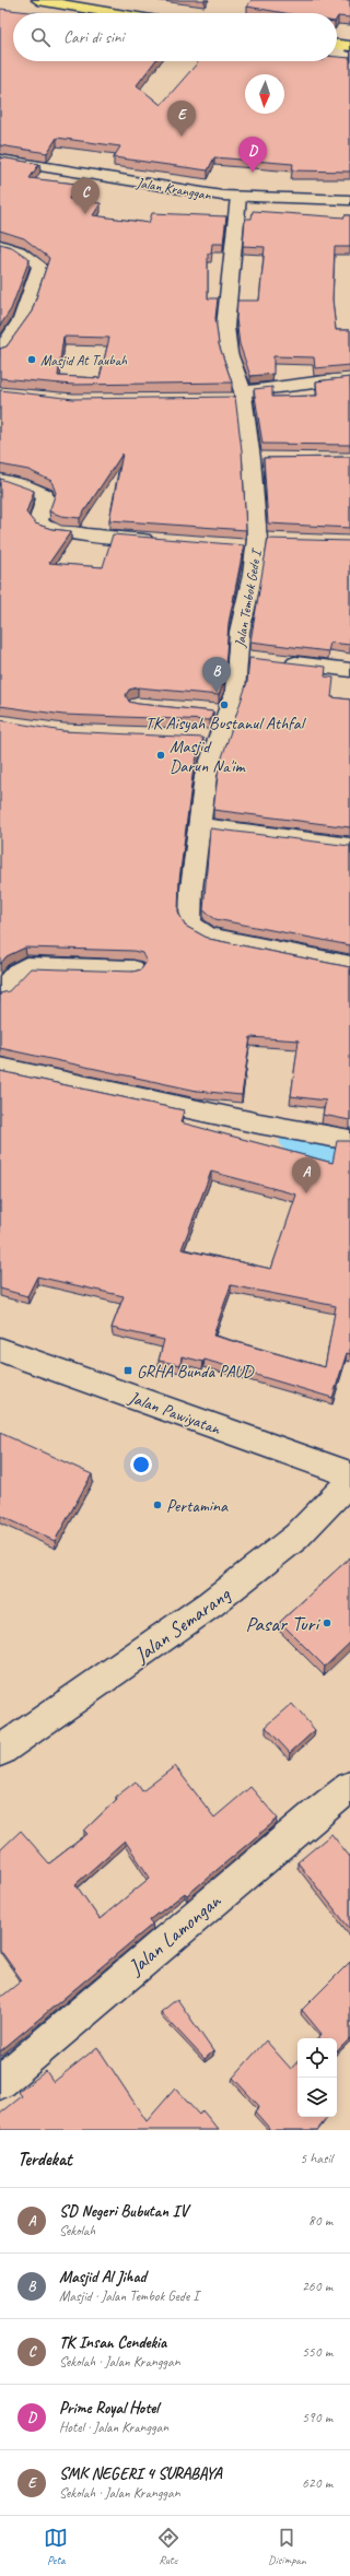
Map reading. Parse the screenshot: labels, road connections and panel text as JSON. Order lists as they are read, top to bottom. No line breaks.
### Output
{"streets":{"street":["Jalan Kranggan","Jalan Tembok Gede I","Jalan Pawiyatan","Jalan Semarang","Jalan Lamongan"]},"crossings":[["Jalan Kranggan","Jalan Tembok Gede I"]],"places":{"other":["Masjid At Taubah","TK Aisyah Bustanul Athfal","Masjid Darun Na'im","Pertamina","Pasar Turi"],"transit":["GRHA Bunda PAUD"]},"north":"bottom","page":{"search":"Cari di sini","pins":["E","D","C","B","A"],"heading":["Terdekat","5 hasil"],"list":[{"mark":"A","name":"SD Negeri Bubutan IV","note":"Sekolah","value":"80 m"},{"mark":"B","name":"Masjid Al Jihad","note":"Masjid · Jalan Tembok Gede I","value":"260 m"},{"mark":"C","name":"TK Insan Cendekia","note":"Sekolah · Jalan Kranggan","value":"550 m"},{"mark":"D","name":"Prime Royal Hotel","note":"Hotel · Jalan Kranggan","value":"590 m"},{"mark":"E","name":"SMK NEGERI 4 SURABAYA","note":"Sekolah · Jalan Kranggan","value":"620 m"}],"nav":["Peta","Rute","Disimpan"]}}
